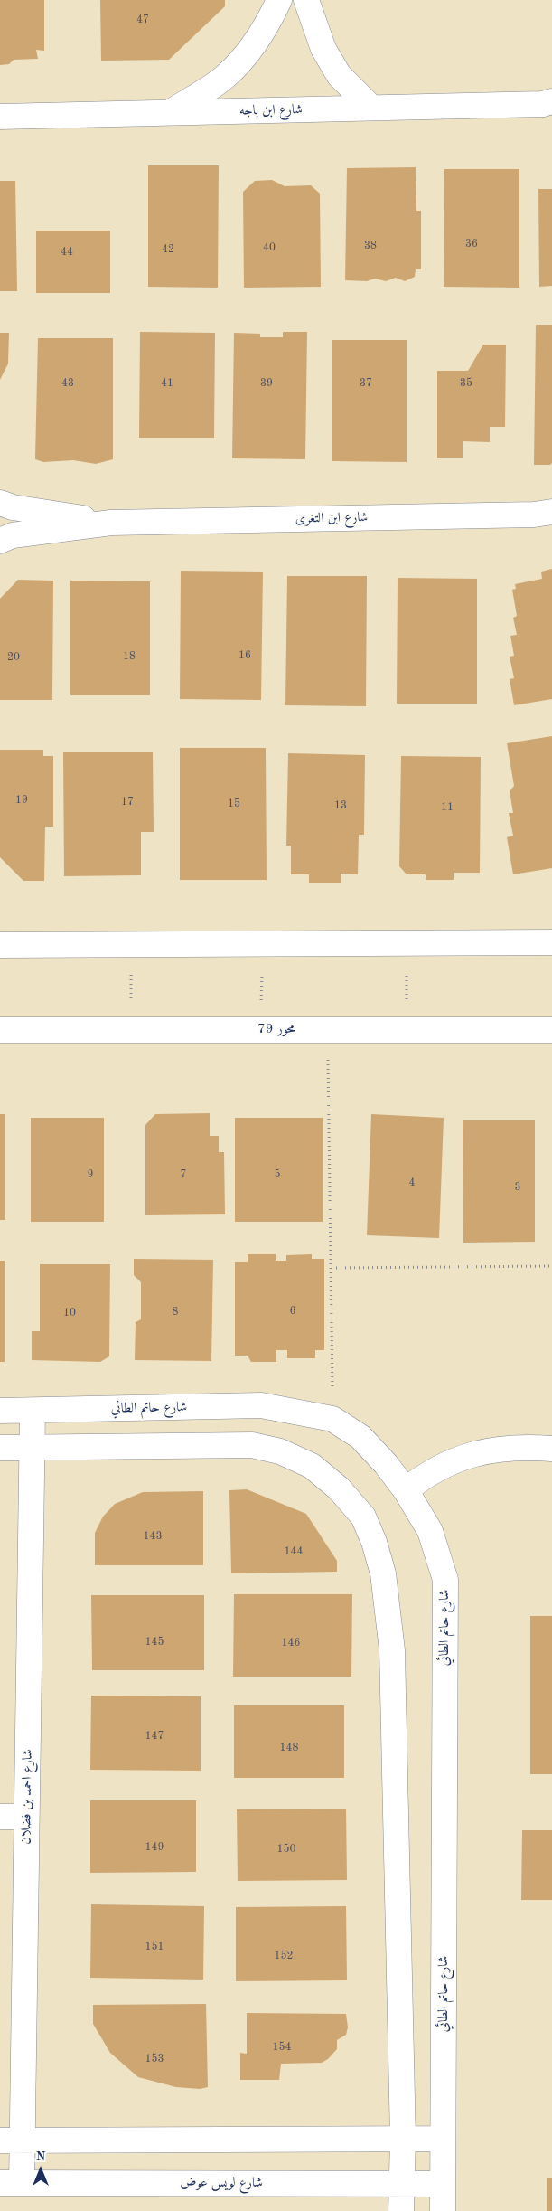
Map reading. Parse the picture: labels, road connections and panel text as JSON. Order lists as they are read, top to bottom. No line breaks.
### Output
{"streets":{"street":["شارع ابن باجه","شارع ابن التغرى","محور 79","شارع حاتم الطائي","شارع احمد بن فضلان","شارع لويس عوض"]},"crossings":[["شارع حاتم الطائي","شارع احمد بن فضلان"],["شارع حاتم الطائي","شارع لويس عوض"],["شارع احمد بن فضلان","شارع لويس عوض"]],"house_numbers":["47","36","38","40","42","44","43","41","39","37","35","16","18","20","19","17","15","13","11","9","7","5","4","3","6","8","10","143","144","145","146","147","148","149","150","151","152","154","153"],"north":"top"}
